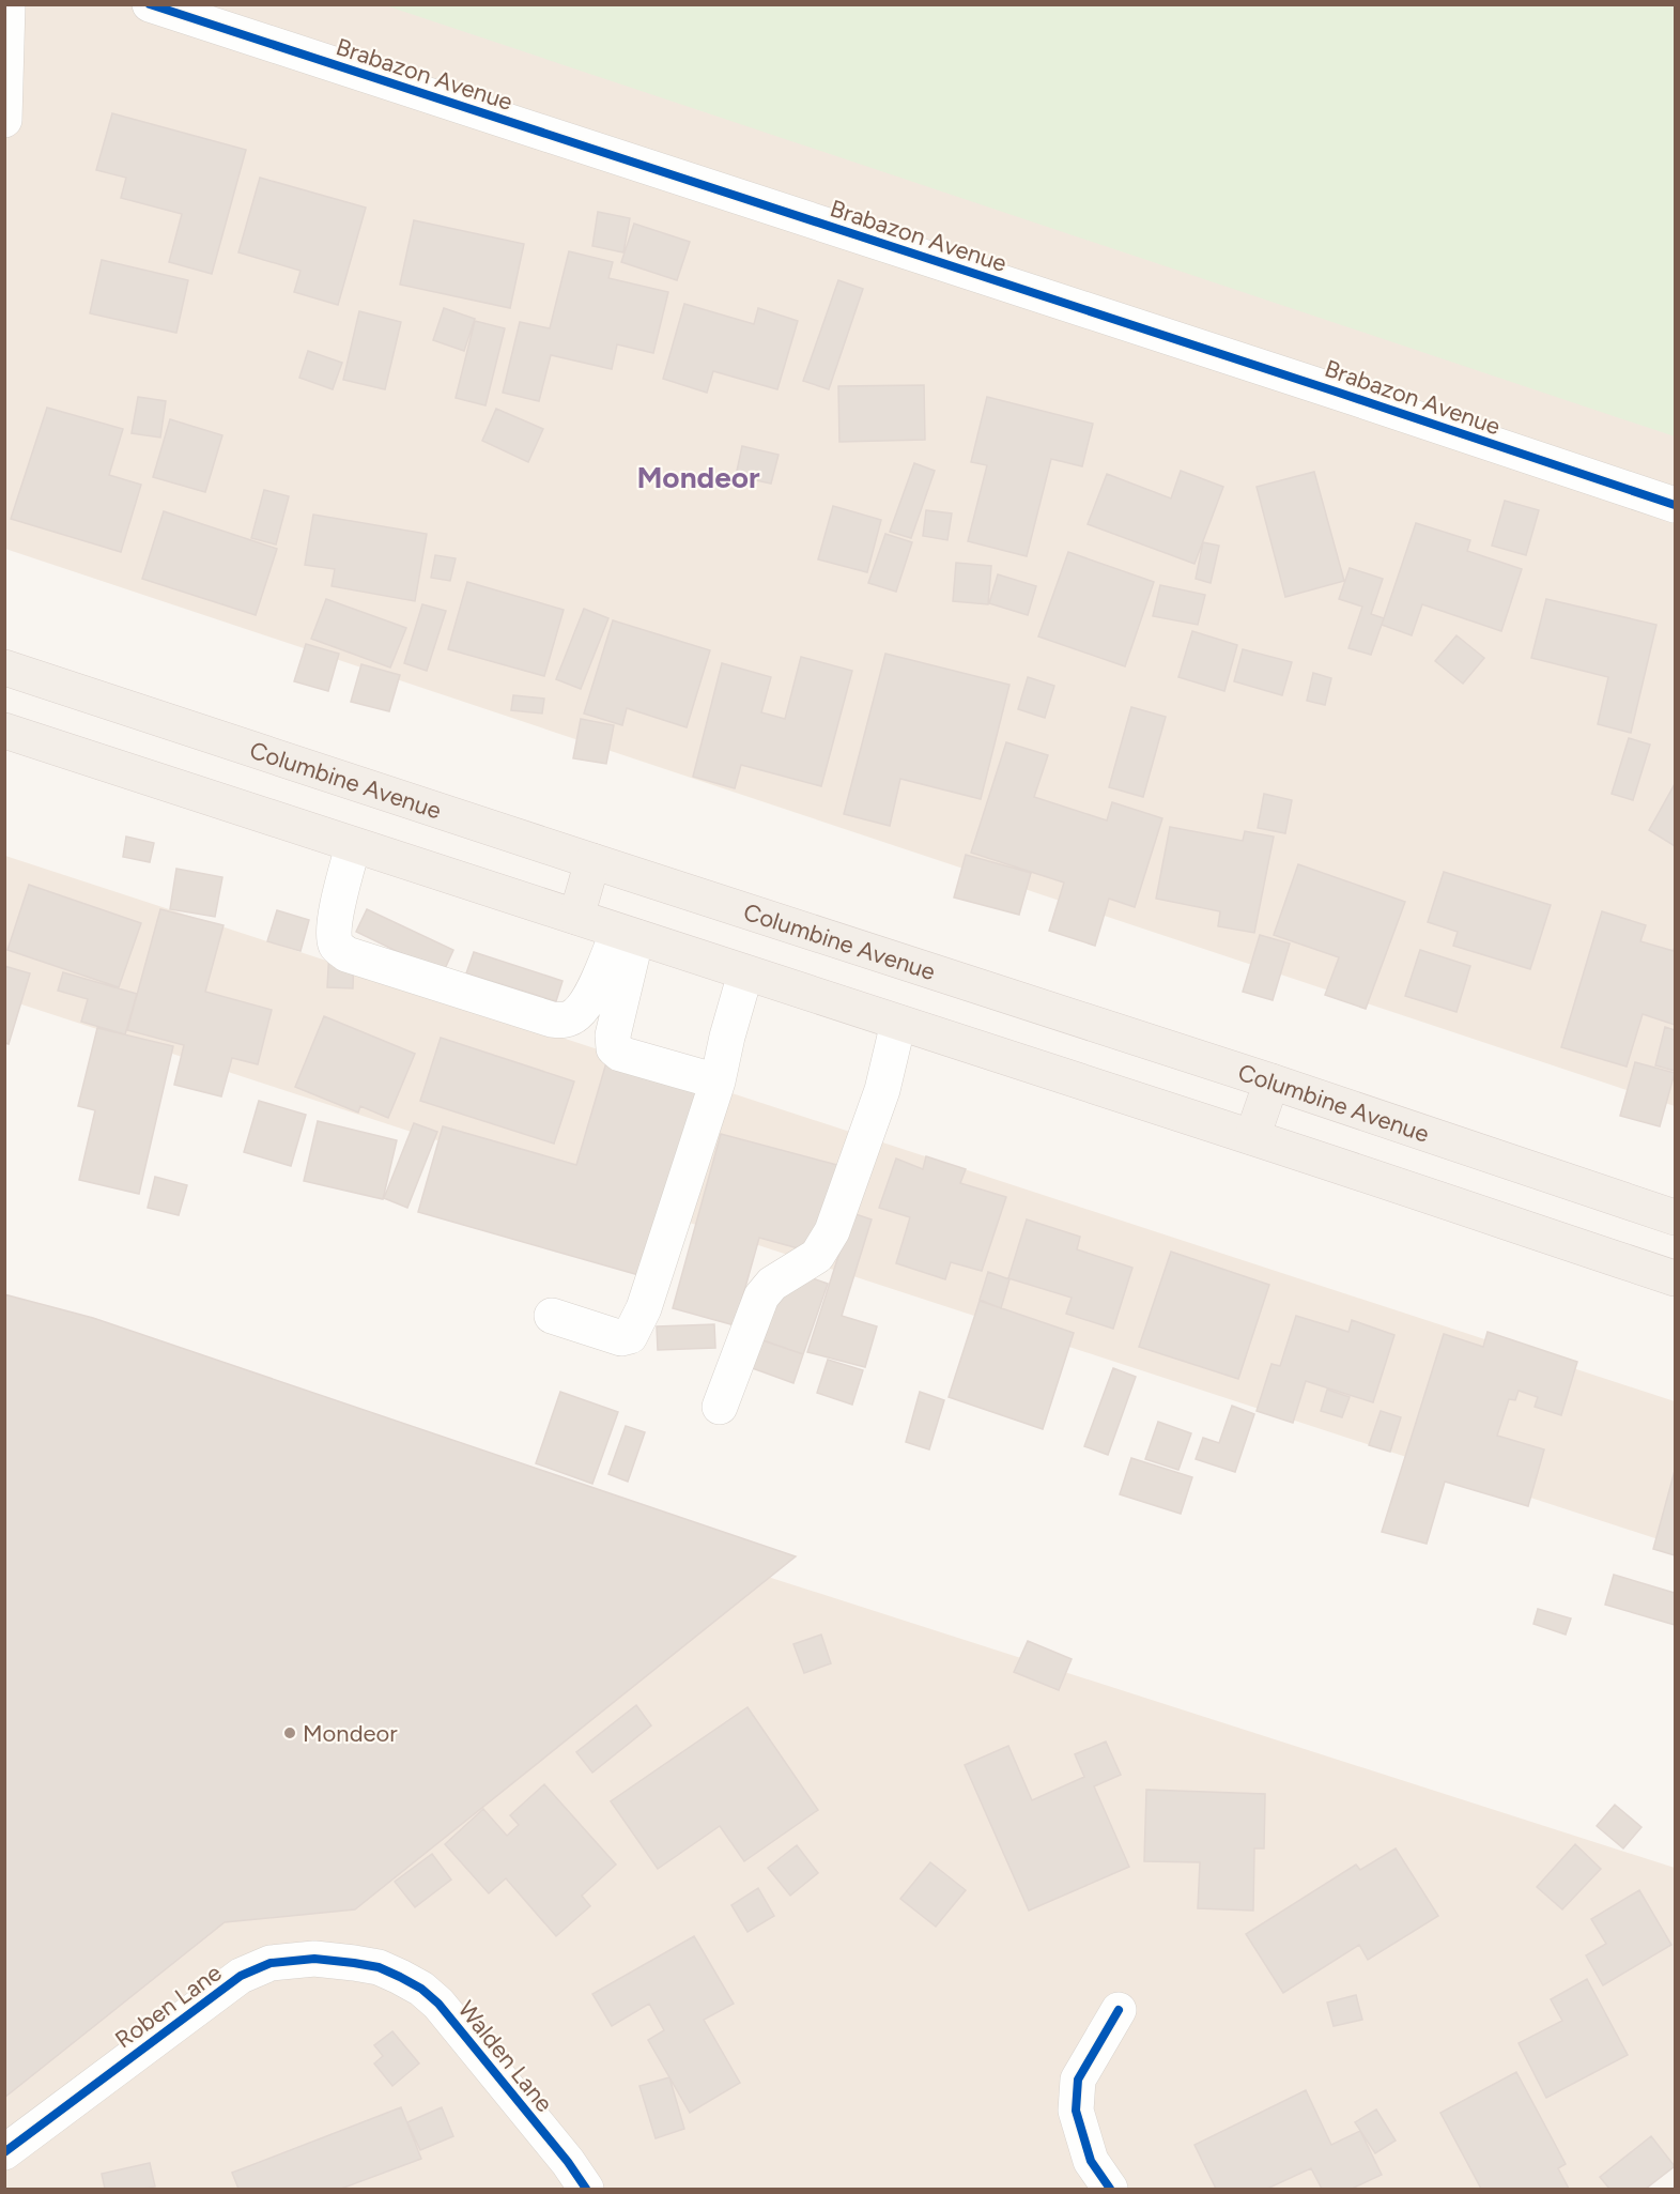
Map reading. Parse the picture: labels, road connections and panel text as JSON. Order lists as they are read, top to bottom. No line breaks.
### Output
{"streets":{"main road":["Columbine Avenue"],"street":["Brabazon Avenue","Roben Lane","Walden Lane"]},"crossings":[["Roben Lane","Walden Lane"]],"districts":["Mondeor"],"places":["Mondeor"]}
